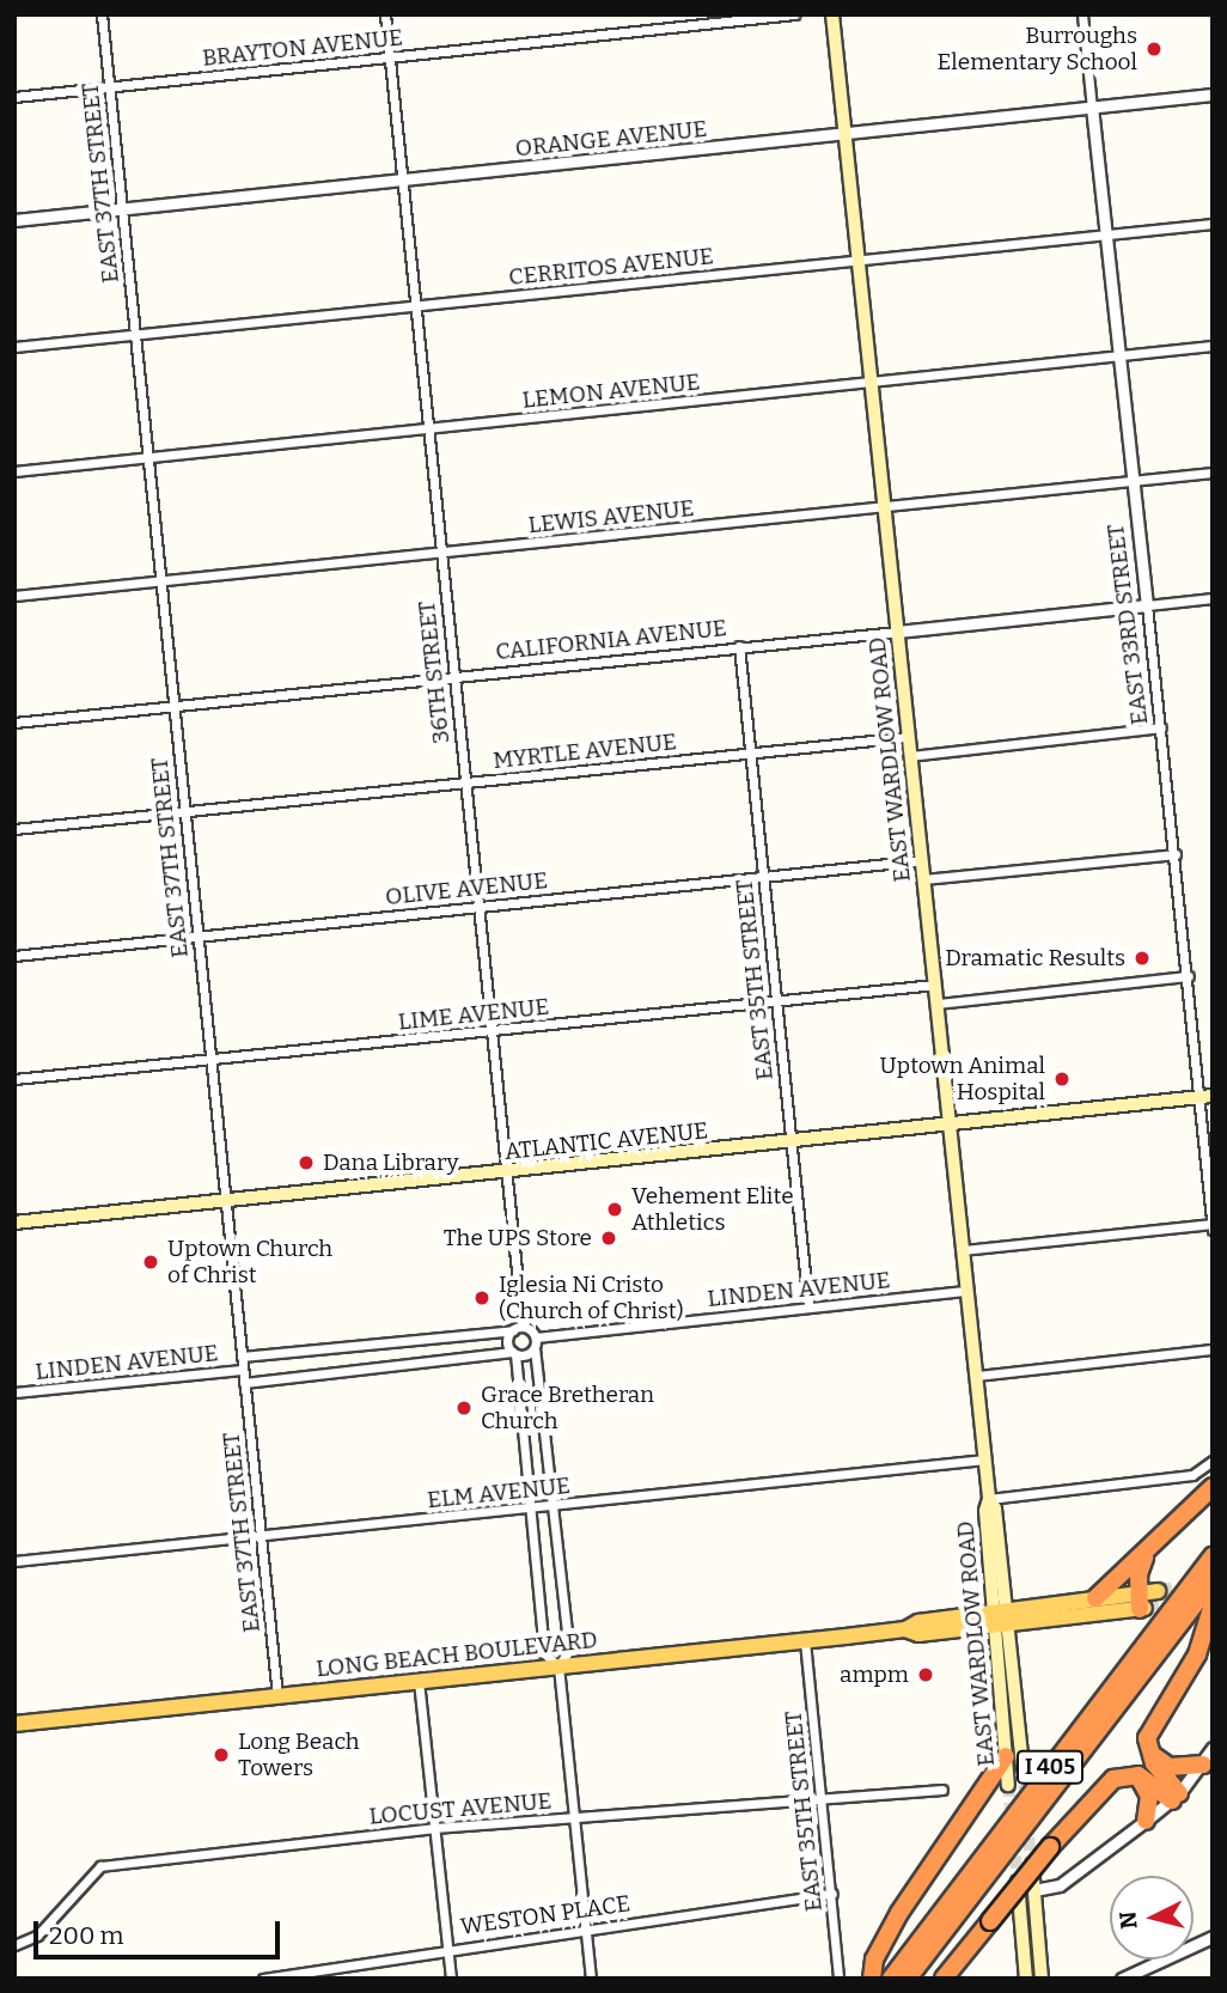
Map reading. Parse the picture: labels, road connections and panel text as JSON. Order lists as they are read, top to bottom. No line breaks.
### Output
{"streets":{"highway":["I 405"],"main road":["EAST WARDLOW ROAD","ATLANTIC AVENUE","LONG BEACH BOULEVARD"],"street":["BRAYTON AVENUE","ORANGE AVENUE","EAST 37TH STREET","CERRITOS AVENUE","LEMON AVENUE","LEWIS AVENUE","EAST 33RD STREET","CALIFORNIA AVENUE","36TH STREET","MYRTLE AVENUE","OLIVE AVENUE","EAST 35TH STREET","LIME AVENUE","LINDEN AVENUE","ELM AVENUE","LOCUST AVENUE","WESTON PLACE"]},"crossings":[["BRAYTON AVENUE","EAST 37TH STREET"],["BRAYTON AVENUE","36TH STREET"],["ORANGE AVENUE","EAST 37TH STREET"],["ORANGE AVENUE","EAST 33RD STREET"],["ORANGE AVENUE","36TH STREET"],["ORANGE AVENUE","EAST WARDLOW ROAD"],["EAST 37TH STREET","CERRITOS AVENUE"],["EAST 37TH STREET","LEMON AVENUE"],["EAST 37TH STREET","LEWIS AVENUE"],["EAST 37TH STREET","CALIFORNIA AVENUE"],["EAST 37TH STREET","MYRTLE AVENUE"],["EAST 37TH STREET","OLIVE AVENUE"],["EAST 37TH STREET","LIME AVENUE"],["EAST 37TH STREET","ATLANTIC AVENUE"],["EAST 37TH STREET","LINDEN AVENUE"],["EAST 37TH STREET","ELM AVENUE"],["EAST 37TH STREET","LONG BEACH BOULEVARD"],["CERRITOS AVENUE","EAST 33RD STREET"],["CERRITOS AVENUE","36TH STREET"],["CERRITOS AVENUE","EAST WARDLOW ROAD"],["LEMON AVENUE","EAST 33RD STREET"],["LEMON AVENUE","36TH STREET"],["LEMON AVENUE","EAST WARDLOW ROAD"],["LEWIS AVENUE","EAST 33RD STREET"],["LEWIS AVENUE","36TH STREET"],["LEWIS AVENUE","EAST WARDLOW ROAD"],["EAST 33RD STREET","CALIFORNIA AVENUE"],["EAST 33RD STREET","ATLANTIC AVENUE"],["CALIFORNIA AVENUE","36TH STREET"],["CALIFORNIA AVENUE","EAST WARDLOW ROAD"],["CALIFORNIA AVENUE","EAST 35TH STREET"],["36TH STREET","MYRTLE AVENUE"],["36TH STREET","OLIVE AVENUE"],["36TH STREET","LIME AVENUE"],["36TH STREET","ATLANTIC AVENUE"],["36TH STREET","LINDEN AVENUE"],["36TH STREET","ELM AVENUE"],["36TH STREET","LONG BEACH BOULEVARD"],["MYRTLE AVENUE","EAST WARDLOW ROAD"],["MYRTLE AVENUE","EAST 35TH STREET"],["EAST WARDLOW ROAD","OLIVE AVENUE"],["EAST WARDLOW ROAD","LIME AVENUE"],["EAST WARDLOW ROAD","ATLANTIC AVENUE"],["EAST WARDLOW ROAD","LINDEN AVENUE"],["EAST WARDLOW ROAD","ELM AVENUE"],["EAST WARDLOW ROAD","LONG BEACH BOULEVARD"],["OLIVE AVENUE","EAST 35TH STREET"],["EAST 35TH STREET","LIME AVENUE"],["EAST 35TH STREET","ATLANTIC AVENUE"],["EAST 35TH STREET","LINDEN AVENUE"],["EAST 35TH STREET","LONG BEACH BOULEVARD"],["EAST 35TH STREET","LOCUST AVENUE"],["EAST 35TH STREET","WESTON PLACE"]],"places":["Burroughs Elementary School","Dramatic Results","Uptown Animal Hospital","Dana Library","Vehement Elite Athletics","The UPS Store","Uptown Church of Christ","Iglesia Ni Cristo (Church of Christ)","Grace Bretheran Church","ampm","Long Beach Towers"],"scale_bar":"200 m","north":"left"}
